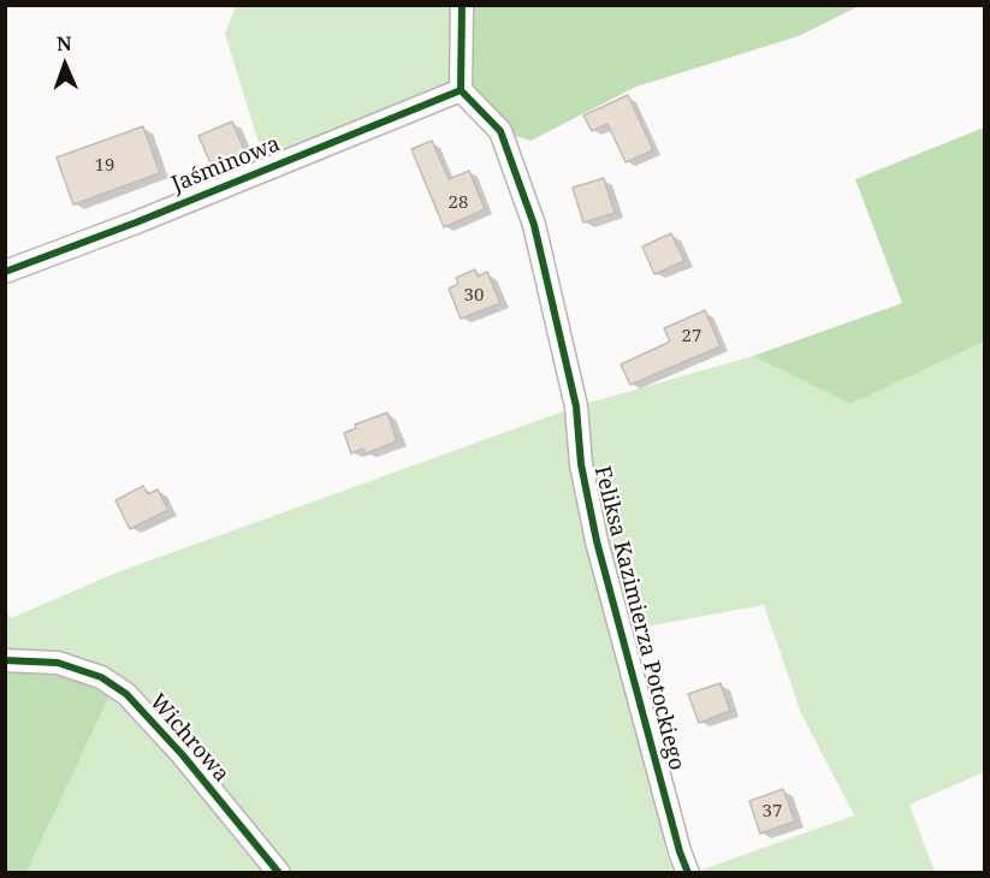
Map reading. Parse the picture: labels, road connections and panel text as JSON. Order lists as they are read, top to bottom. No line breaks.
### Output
{"streets":{"street":["Jaśminowa","Feliksa Kazimierza Potockiego","Wichrowa"]},"crossings":[["Jaśminowa","Feliksa Kazimierza Potockiego"]],"house_numbers":["19","28","30","27","37"],"north":"top"}
